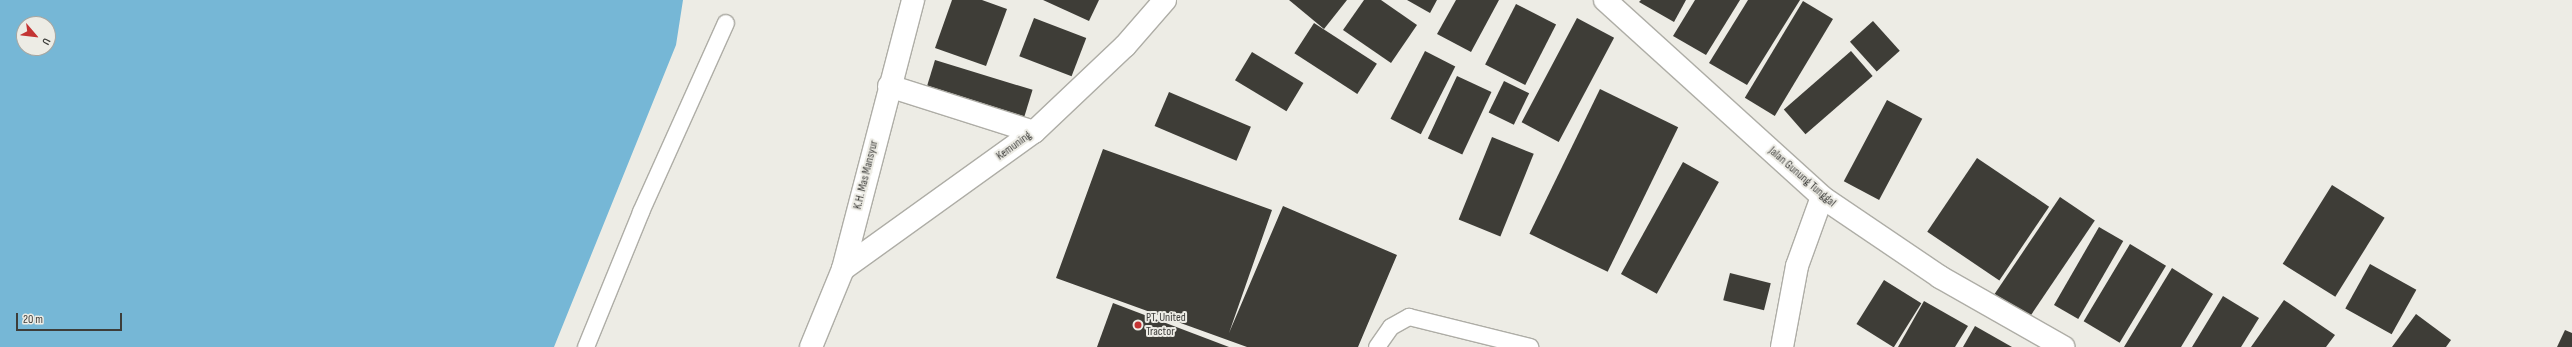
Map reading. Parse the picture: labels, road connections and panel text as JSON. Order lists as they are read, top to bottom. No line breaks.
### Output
{"streets":{"street":["Kemuning","K.H. Mas Mansyur","Jalan Gunung Tunggal"]},"crossings":[["Kemuning","K.H. Mas Mansyur"]],"places":["PT. United Tractor"],"scale_bar":"20 m","north":"bottom right"}
